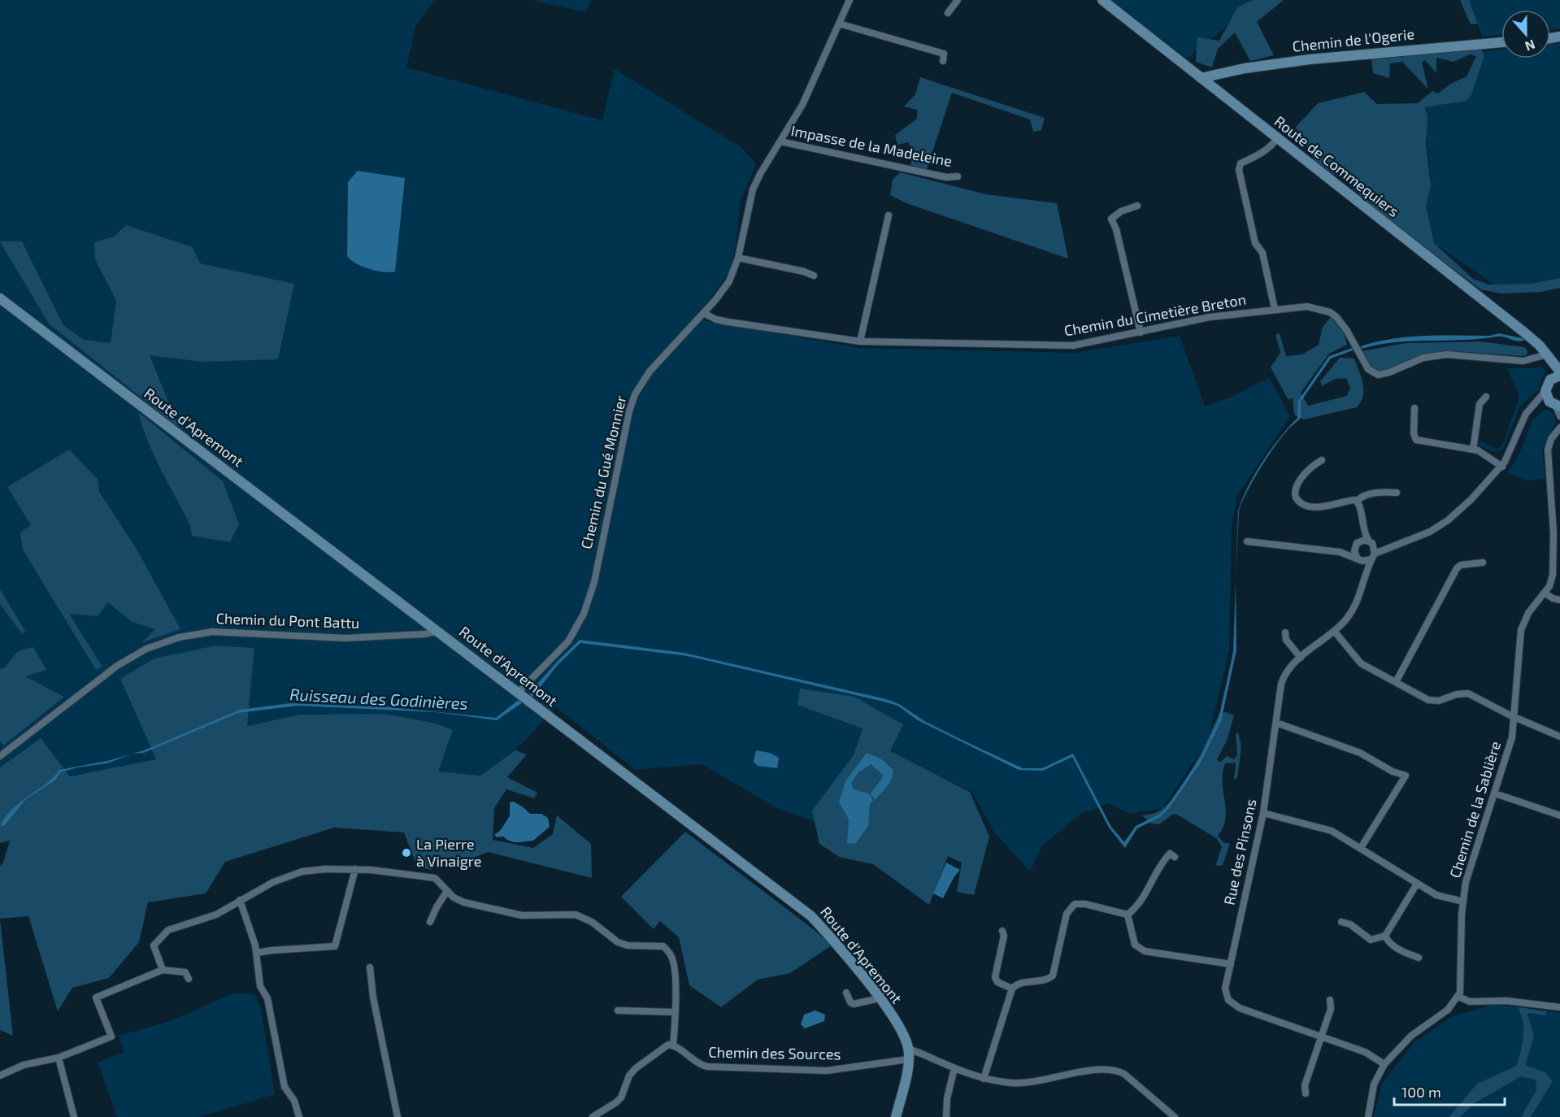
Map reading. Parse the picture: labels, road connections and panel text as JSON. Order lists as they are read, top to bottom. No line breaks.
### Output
{"streets":{"street":["Chemin de l'Ogerie","Impasse de la Madeleine","Route de Commequiers","Chemin du Cimetière Breton","Route d'Apremont","Chemin du Gué Monnier","Chemin du Pont Battu","Chemin de la Sablière","Rue des Pinsons","Chemin des Sources"]},"crossings":[["Chemin de l'Ogerie","Route de Commequiers"],["Impasse de la Madeleine","Chemin du Gué Monnier"],["Route de Commequiers","Chemin du Cimetière Breton"],["Chemin du Cimetière Breton","Chemin du Gué Monnier"],["Route d'Apremont","Chemin du Gué Monnier"],["Route d'Apremont","Chemin du Pont Battu"],["Route d'Apremont","Chemin des Sources"]],"water":["Ruisseau des Godinières"],"places":["La Pierre à Vinaigre"],"scale_bar":"100 m","north":"bottom"}
